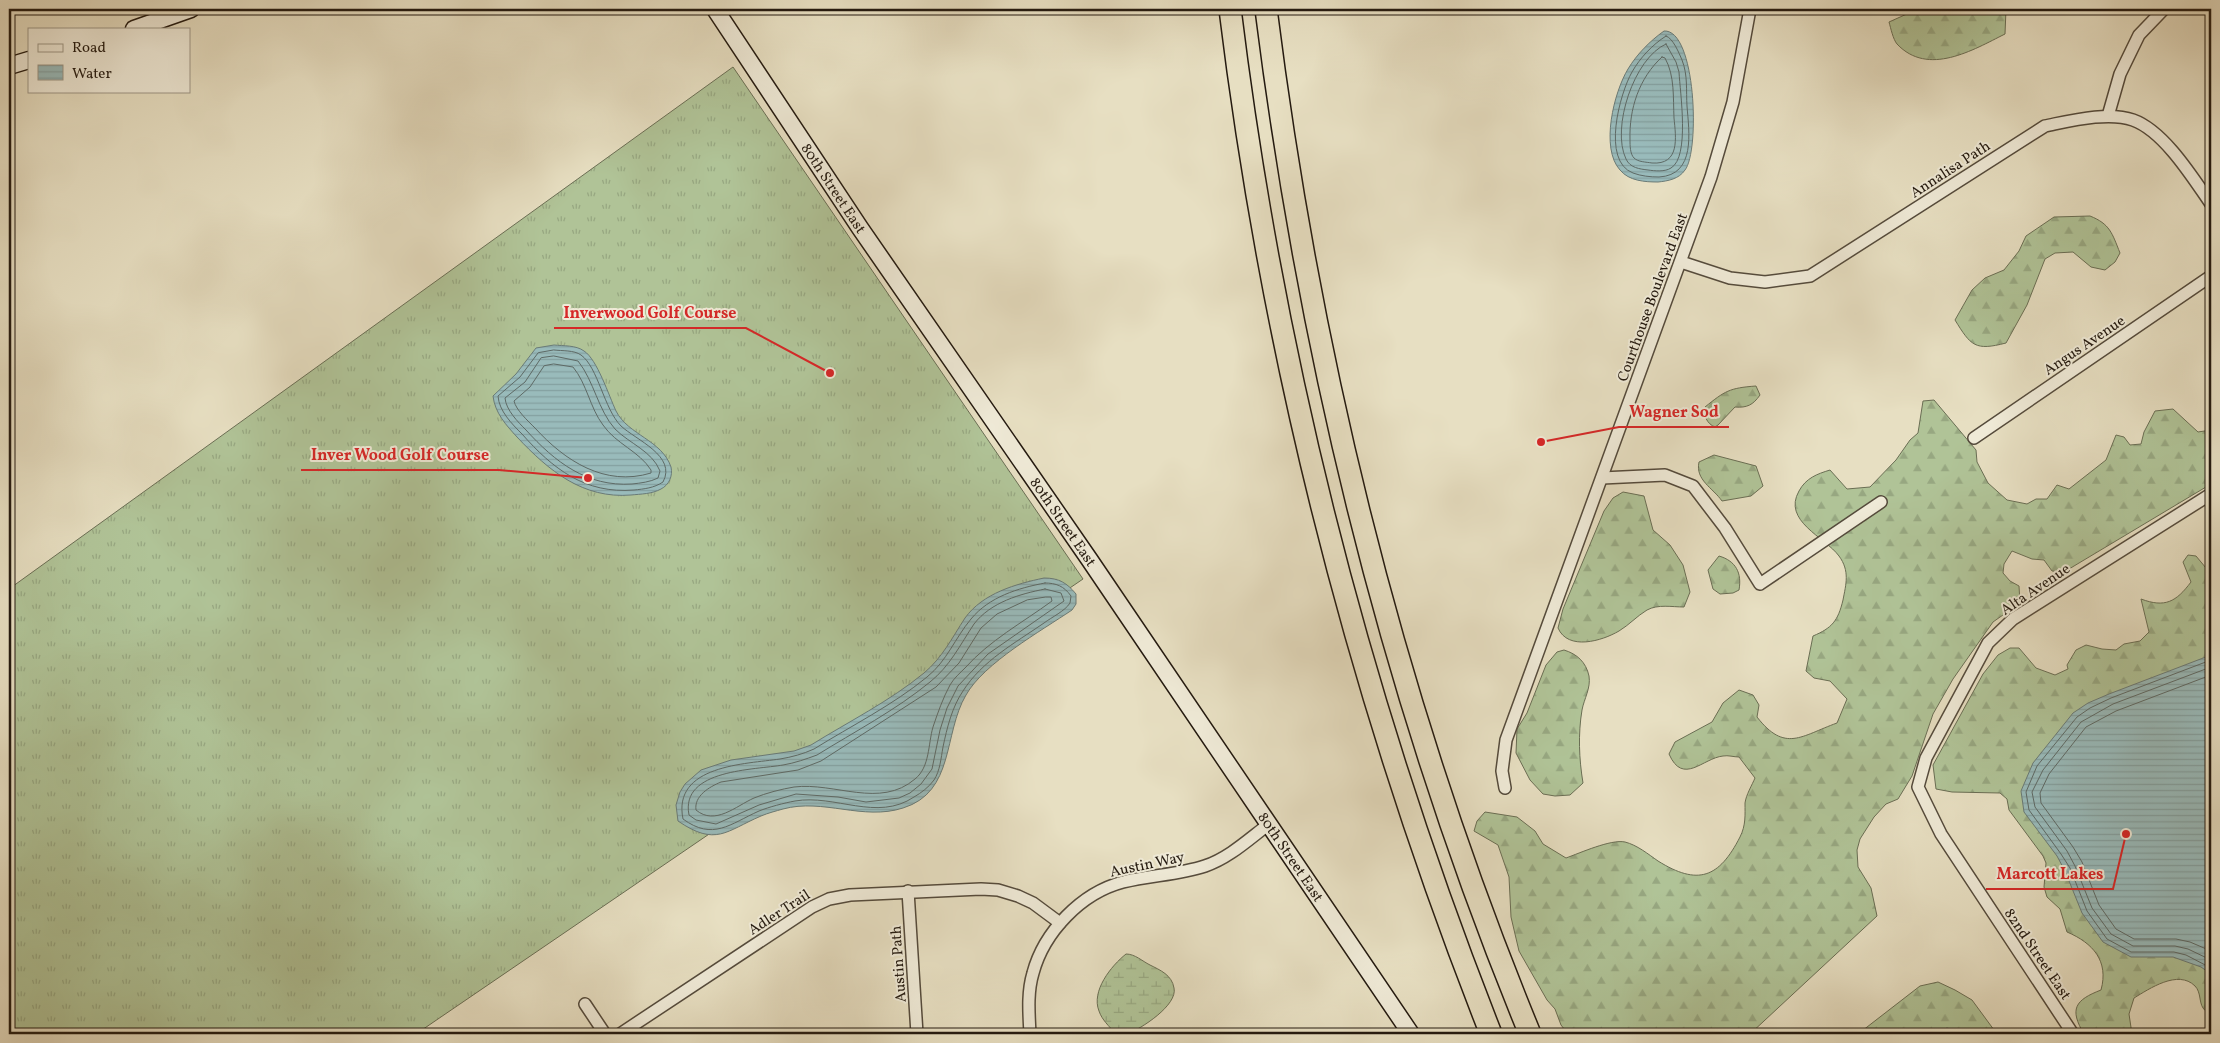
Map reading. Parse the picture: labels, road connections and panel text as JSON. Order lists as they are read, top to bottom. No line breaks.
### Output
{"streets":{"street":["Annalisa Path","80th Street East","Courthouse Boulevard East","Angus Avenue","Alta Avenue","Austin Way","Adler Trail","82nd Street East","Austin Path"]},"crossings":[["Annalisa Path","Courthouse Boulevard East"],["80th Street East","Austin Way"],["Alta Avenue","82nd Street East"],["Austin Way","Adler Trail"],["Adler Trail","Austin Path"]],"places":["Inverwood Golf Course","Wagner Sod","Inver Wood Golf Course","Marcott Lakes"],"legend":["Road","Water"]}
